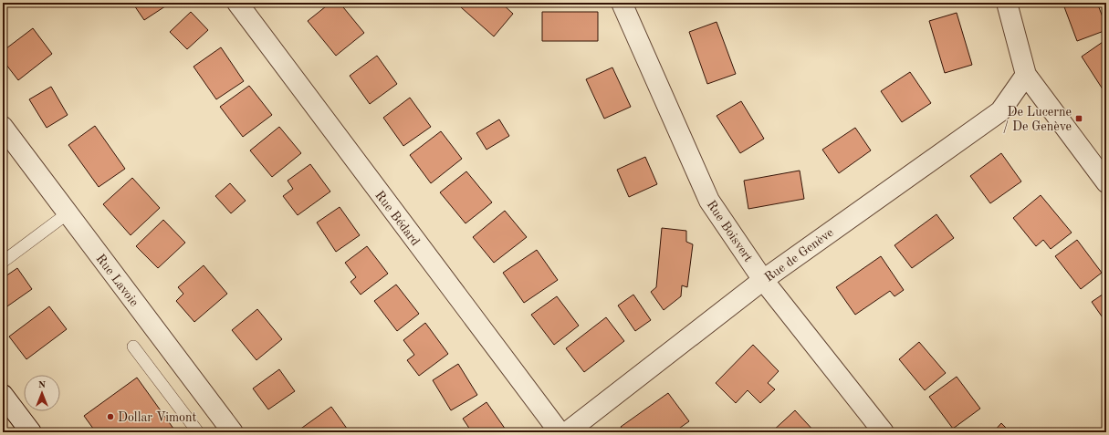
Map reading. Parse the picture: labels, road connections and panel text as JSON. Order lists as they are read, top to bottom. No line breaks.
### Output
{"streets":{"street":["Rue Bédard","Rue Boisvert","Rue de Genève","Rue Lavoie"]},"crossings":[["Rue Boisvert","Rue de Genève"]],"places":{"transit":["De Lucerne / De Genève"],"other":["Dollar Vimont"]},"north":"top"}
